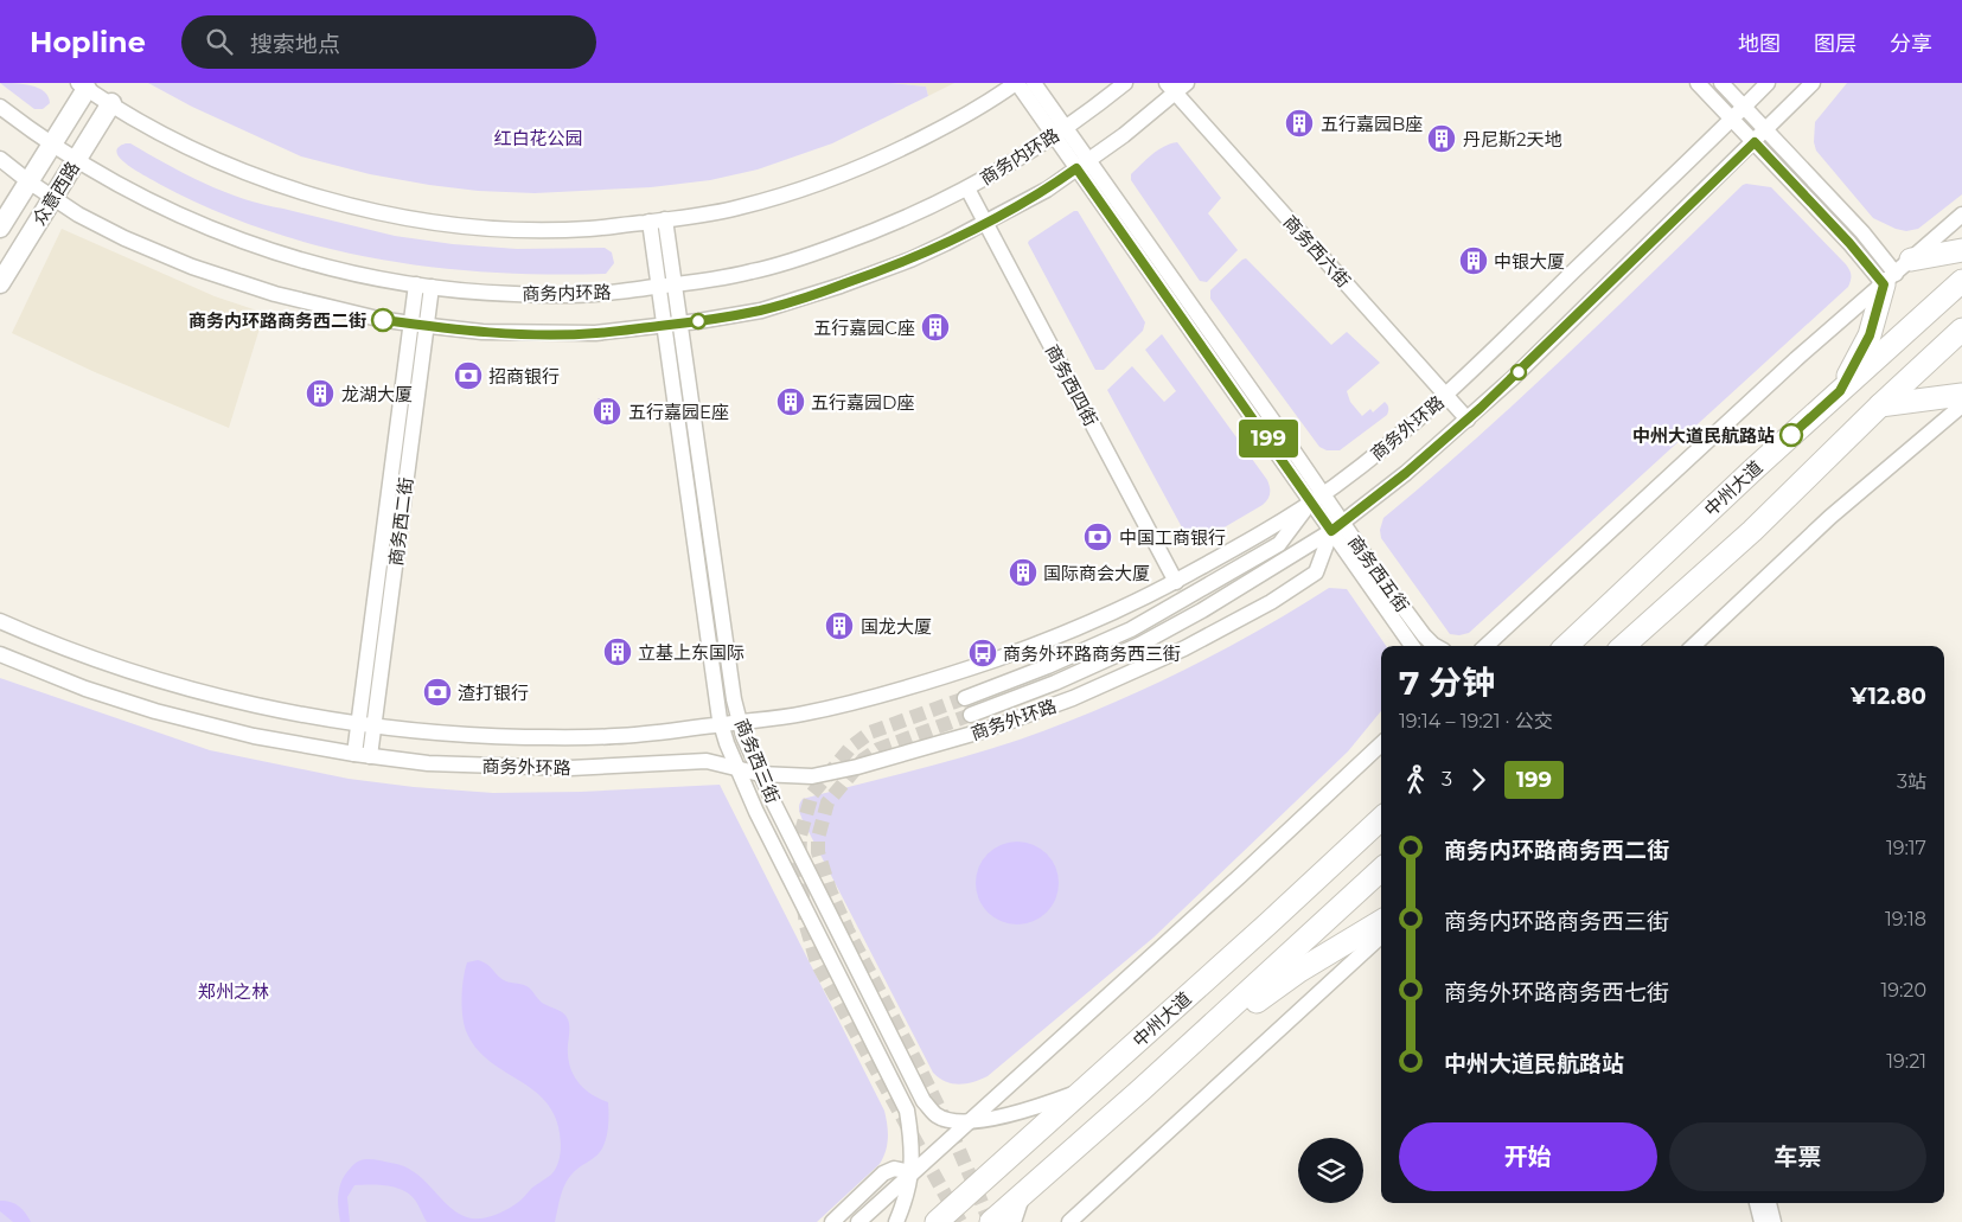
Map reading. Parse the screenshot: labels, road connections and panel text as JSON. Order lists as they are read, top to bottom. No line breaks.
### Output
{"streets":{"highway":["中州大道"],"main road":["众意西路"],"street":["商务内环路","商务西六街","商务西四街","商务外环路","商务西二街","商务西五街","商务西三街"]},"crossings":[["商务内环路","众意西路"],["商务内环路","商务西四街"],["商务内环路","商务西二街"],["商务内环路","商务西五街"],["商务内环路","商务西三街"],["商务西六街","商务外环路"],["商务西四街","商务外环路"],["商务外环路","商务西二街"],["商务外环路","商务西五街"],["商务外环路","商务西三街"],["中州大道","商务西三街"]],"parks":["红白花公园","郑州之林"],"places":{"building":["五行嘉园B座","丹尼斯2天地","中银大厦","五行嘉园C座","龙湖大厦","五行嘉园D座","五行嘉园E座","国际商会大厦","国龙大厦","立基上东国际"],"other":["商务内环路商务西二街","中州大道民航路站"],"bank":["招商银行","中国工商银行","渣打银行"],"bus stop":["商务外环路商务西三街"]},"lines":["bus line 199"],"page":{"header":"Hopline","search":"搜索地点","nav":["地图","图层","分享"],"on_map":"199","heading":["7 分钟","19:14 – 19:21 · 公交","¥12.80"],"legs":["3","199","3站"],"list":[{"name":"商务内环路商务西二街","value":"19:17"},{"name":"商务内环路商务西三街","value":"19:18"},{"name":"商务外环路商务西七街","value":"19:20"},{"name":"中州大道民航路站","value":"19:21"}],"buttons":["开始","车票"]}}
